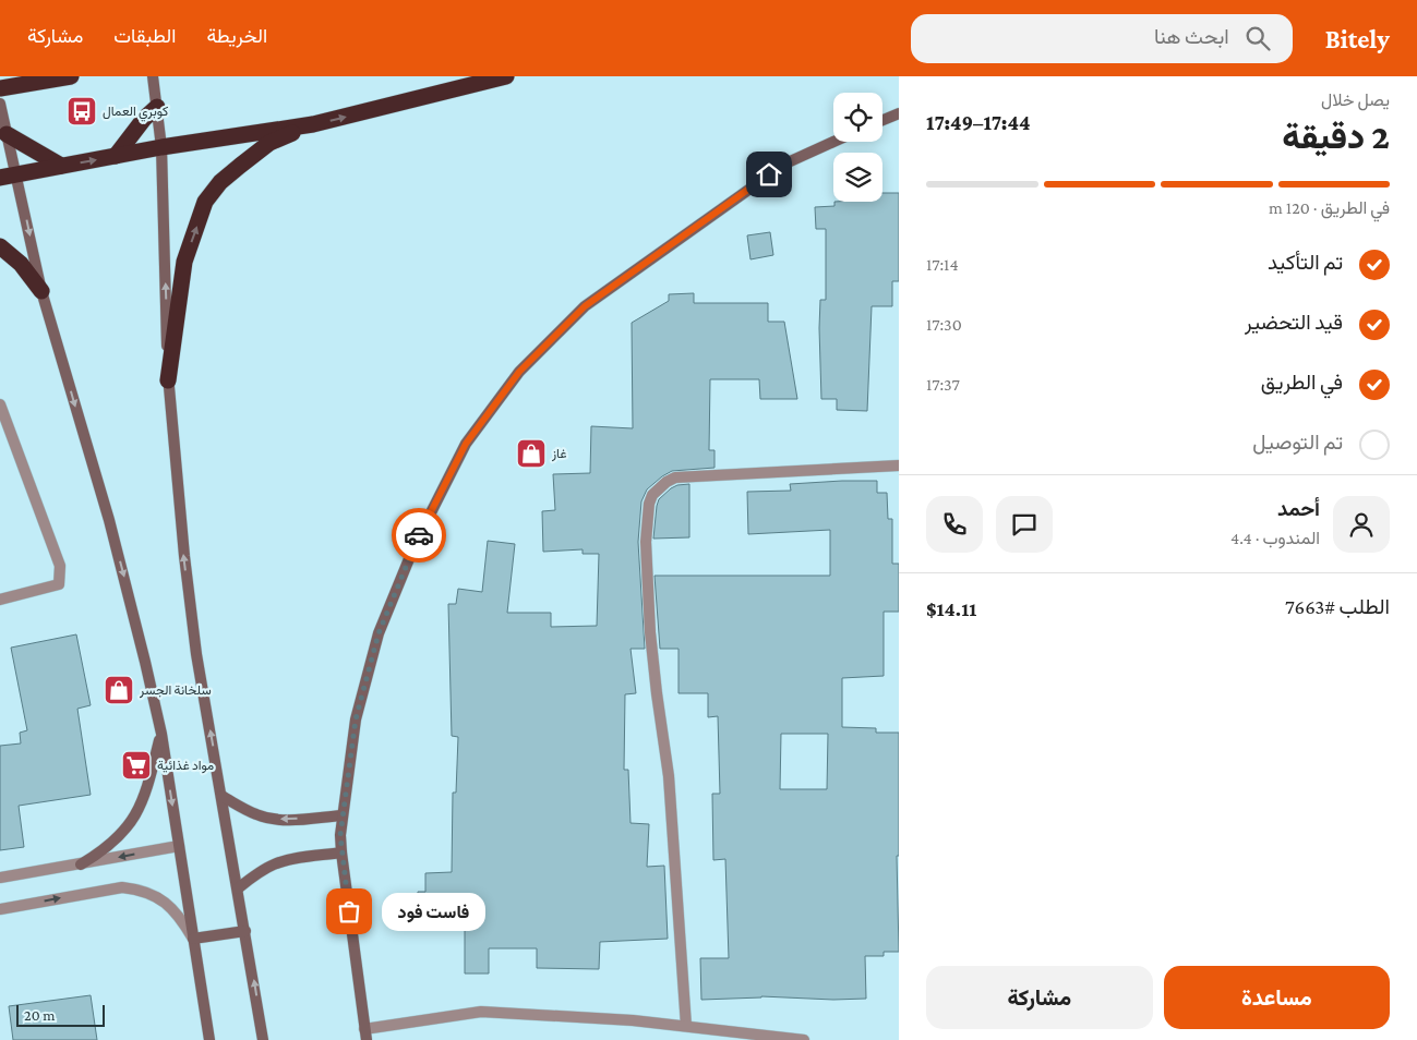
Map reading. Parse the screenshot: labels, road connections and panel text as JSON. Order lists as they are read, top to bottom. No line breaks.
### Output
{"places":{"bus stop":["كوبري العمال"],"shop":["غاز","سلخانة الجسر"],"supermarket":["مواد غذائية"],"other":["فاست فود"]},"scale_bar":"20 m","page":{"header":"Bitely","search":"ابحث هنا","nav":["الخريطة","الطبقات","مشاركة"],"heading":["2 دقيقة","يصل خلال","17:44–17:49"],"panel":["أحمد","المندوب · 4.4","الطلب #7663","$14.11"],"bar":"في الطريق · 120 m","list":[["تم التأكيد","17:14"],["قيد التحضير","17:30"],["في الطريق","17:37"],"تم التوصيل"],"bubble":"فاست فود","buttons":["مساعدة","مشاركة"],"scale":"20 m"}}
